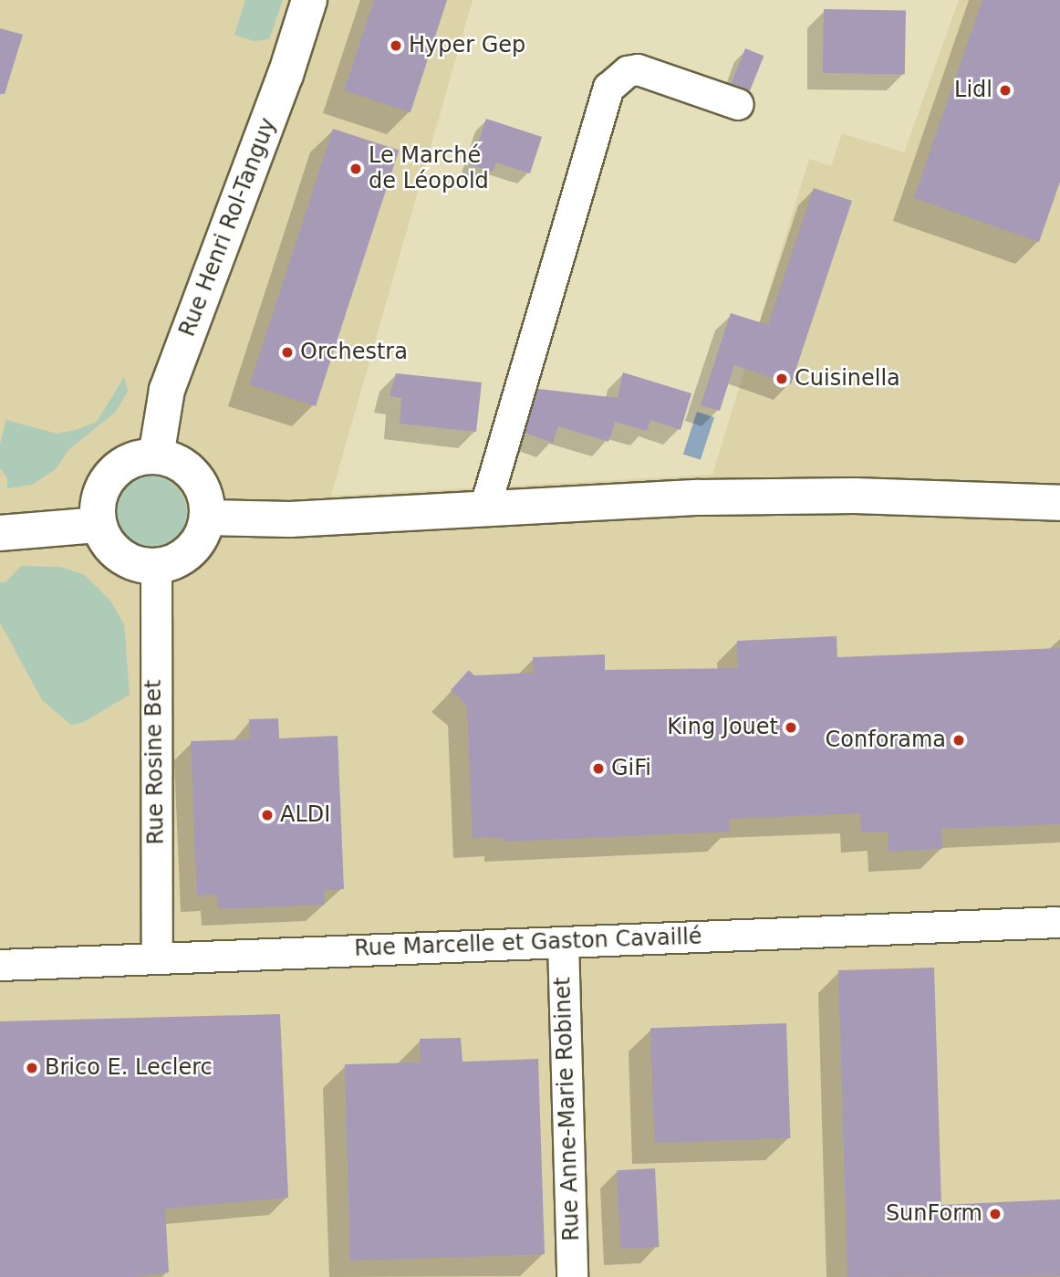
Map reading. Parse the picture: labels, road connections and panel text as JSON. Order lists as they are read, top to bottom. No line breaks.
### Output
{"streets":{"main road":["Rue Henri Rol-Tanguy"],"street":["Rue Rosine Bet","Rue Marcelle et Gaston Cavaillé","Rue Anne-Marie Robinet"]},"crossings":[["Rue Henri Rol-Tanguy","Rue Rosine Bet"],["Rue Rosine Bet","Rue Marcelle et Gaston Cavaillé"],["Rue Marcelle et Gaston Cavaillé","Rue Anne-Marie Robinet"]],"places":["Hyper Gep","Lidl","Le Marché de Léopold","Orchestra","Cuisinella","King Jouet","Conforama","GiFi","ALDI","Brico E. Leclerc","SunForm"]}
